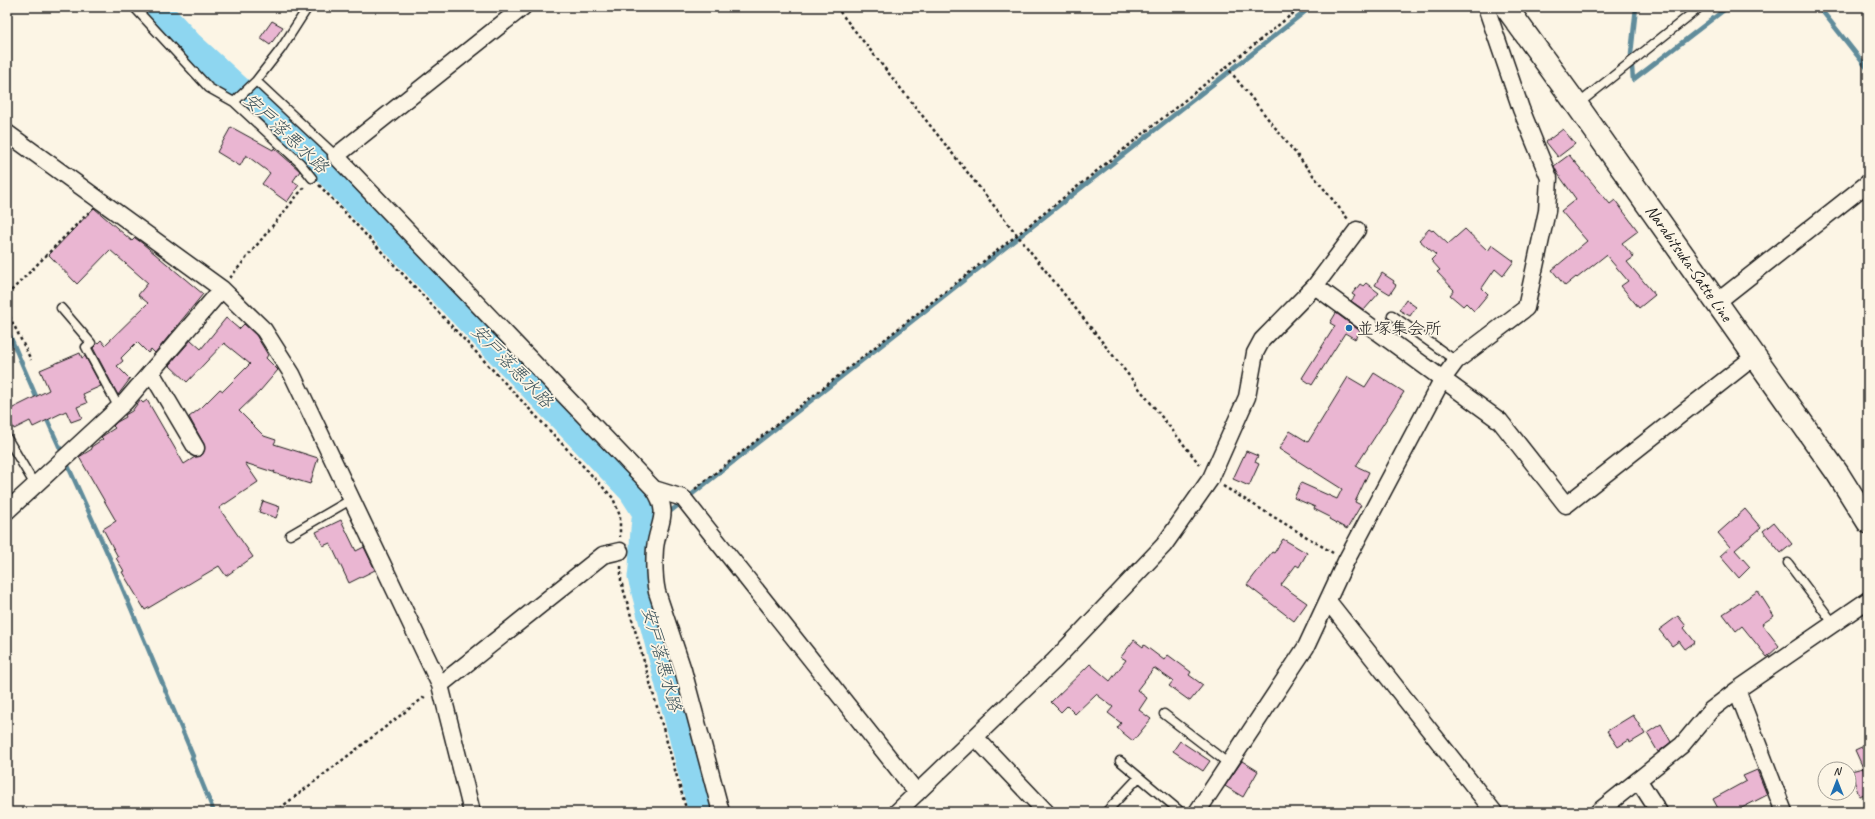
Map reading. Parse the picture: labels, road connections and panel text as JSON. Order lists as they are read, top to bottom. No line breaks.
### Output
{"streets":{"main road":["Narabitsuka-Satte Line"]},"water":["安戸落悪水路"],"places":["並塚集会所"],"north":"top"}
